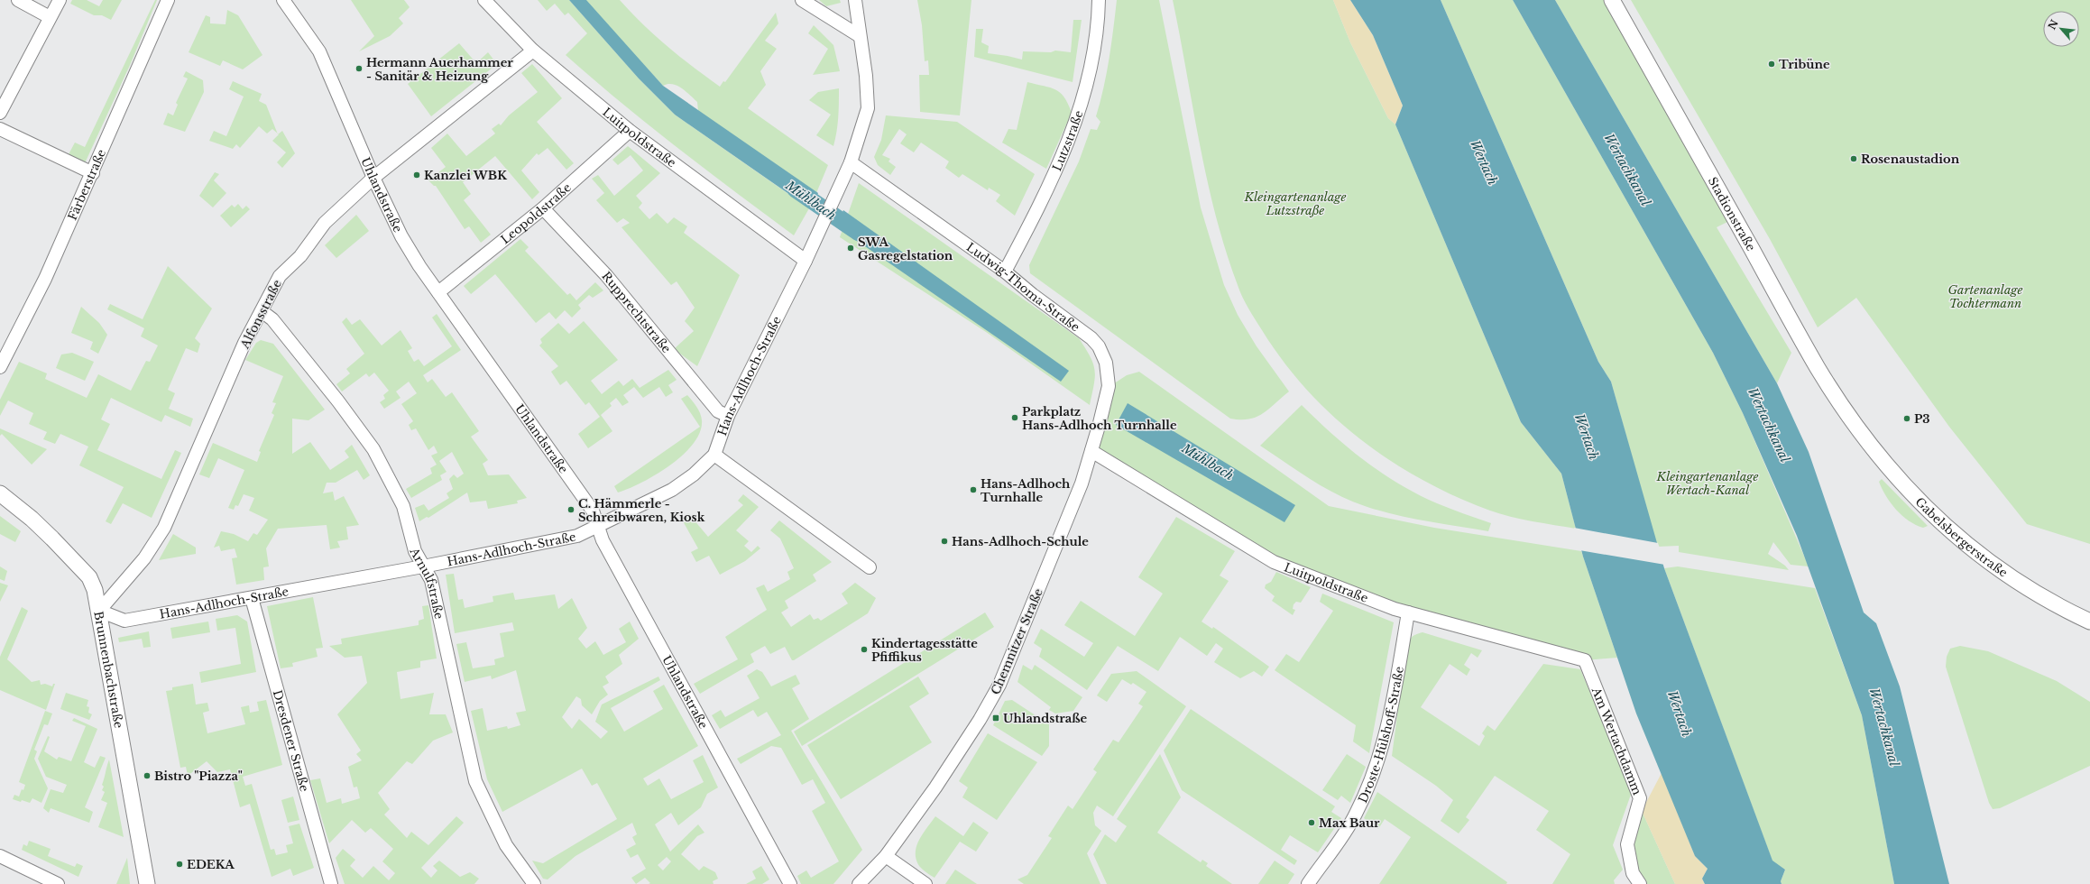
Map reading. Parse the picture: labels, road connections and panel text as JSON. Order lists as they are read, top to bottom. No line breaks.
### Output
{"streets":{"street":["Luitpoldstraße","Lutzstraße","Färberstraße","Uhlandstraße","Leopoldstraße","Stadionstraße","Ludwig-Thoma-Straße","Rupprechtstraße","Alfonsstraße","Hans-Adlhoch-Straße","Gabelsbergerstraße","Arnulfstraße","Chemnitzer Straße","Brunnenbachstraße","Droste-Hülshoff-Straße","Dresdener Straße","Am Wertachdamm"]},"crossings":[["Luitpoldstraße","Leopoldstraße"],["Luitpoldstraße","Ludwig-Thoma-Straße"],["Luitpoldstraße","Alfonsstraße"],["Luitpoldstraße","Hans-Adlhoch-Straße"],["Luitpoldstraße","Chemnitzer Straße"],["Luitpoldstraße","Droste-Hülshoff-Straße"],["Luitpoldstraße","Am Wertachdamm"],["Lutzstraße","Ludwig-Thoma-Straße"],["Uhlandstraße","Leopoldstraße"],["Uhlandstraße","Alfonsstraße"],["Uhlandstraße","Hans-Adlhoch-Straße"],["Leopoldstraße","Rupprechtstraße"],["Stadionstraße","Gabelsbergerstraße"],["Ludwig-Thoma-Straße","Hans-Adlhoch-Straße"],["Ludwig-Thoma-Straße","Chemnitzer Straße"],["Rupprechtstraße","Hans-Adlhoch-Straße"],["Alfonsstraße","Hans-Adlhoch-Straße"],["Alfonsstraße","Arnulfstraße"],["Alfonsstraße","Brunnenbachstraße"],["Hans-Adlhoch-Straße","Arnulfstraße"],["Hans-Adlhoch-Straße","Brunnenbachstraße"],["Hans-Adlhoch-Straße","Dresdener Straße"]],"water":["Wertach","Wertachkanal","Mühlbach"],"parks":["Kleingartenanlage Lutzstraße","Gartenanlage Tochtermann","Kleingartenanlage Wertach-Kanal"],"places":{"other":["Tribüne","Hermann Auerhammer - Sanitär & Heizung","Rosenaustadion","Kanzlei WBK","SWA Gasregelstation","Parkplatz Hans-Adlhoch Turnhalle","P3","Hans-Adlhoch Turnhalle","C. Hämmerle - Schreibwaren, Kiosk","Hans-Adlhoch-Schule","Kindertagesstätte Pfiffikus","Bistro \"Piazza\"","Max Baur","EDEKA"],"transit":["Uhlandstraße"]},"north":"top left"}
